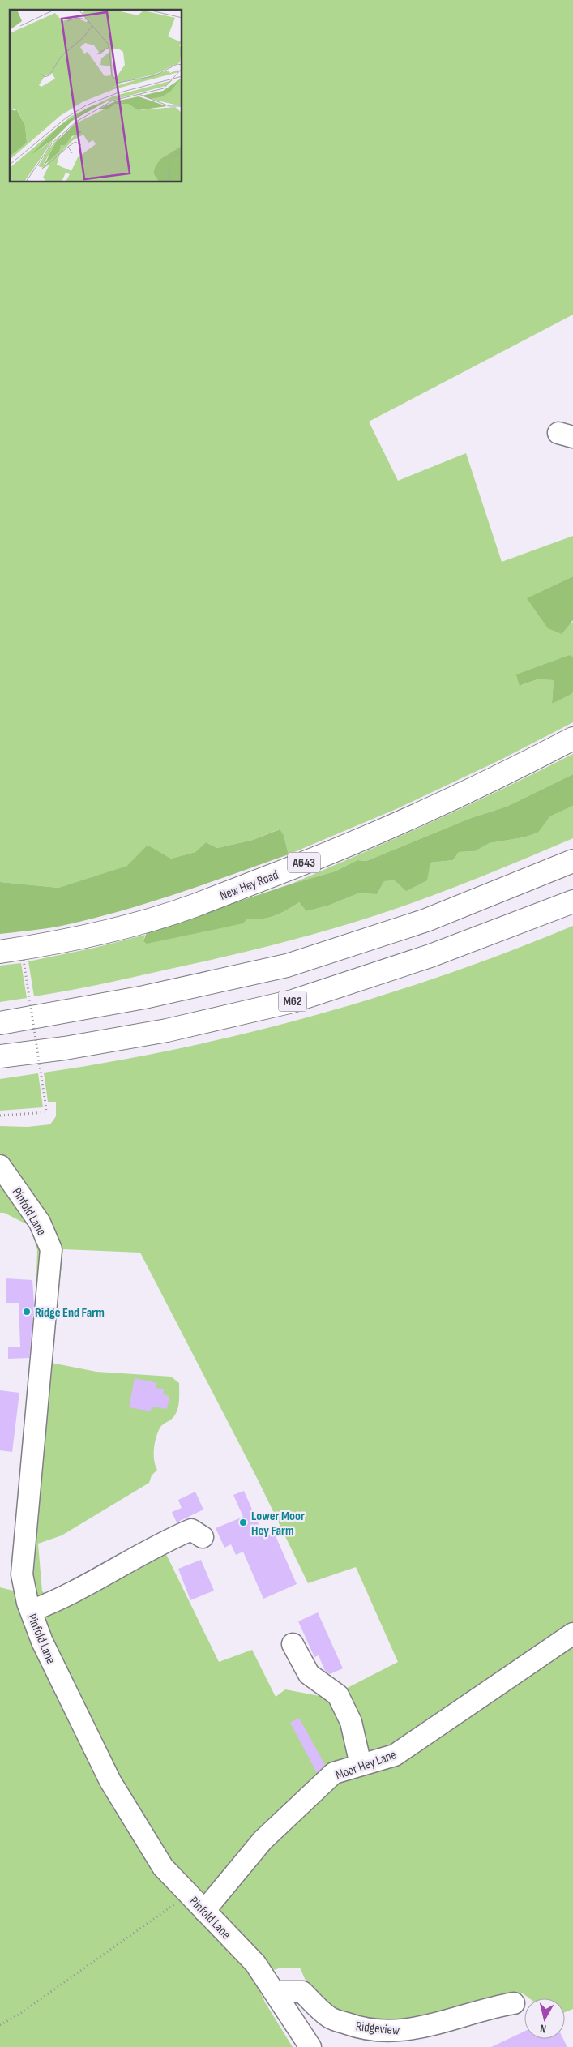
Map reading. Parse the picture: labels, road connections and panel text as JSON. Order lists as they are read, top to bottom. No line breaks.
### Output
{"streets":{"main road":["A643","New Hey Road","M62"],"street":["Pinfold Lane","Moor Hey Lane","Ridgeview"]},"crossings":[["Pinfold Lane","Moor Hey Lane"],["Pinfold Lane","Ridgeview"]],"places":["Ridge End Farm","Lower Moor Hey Farm"],"north":"bottom"}
